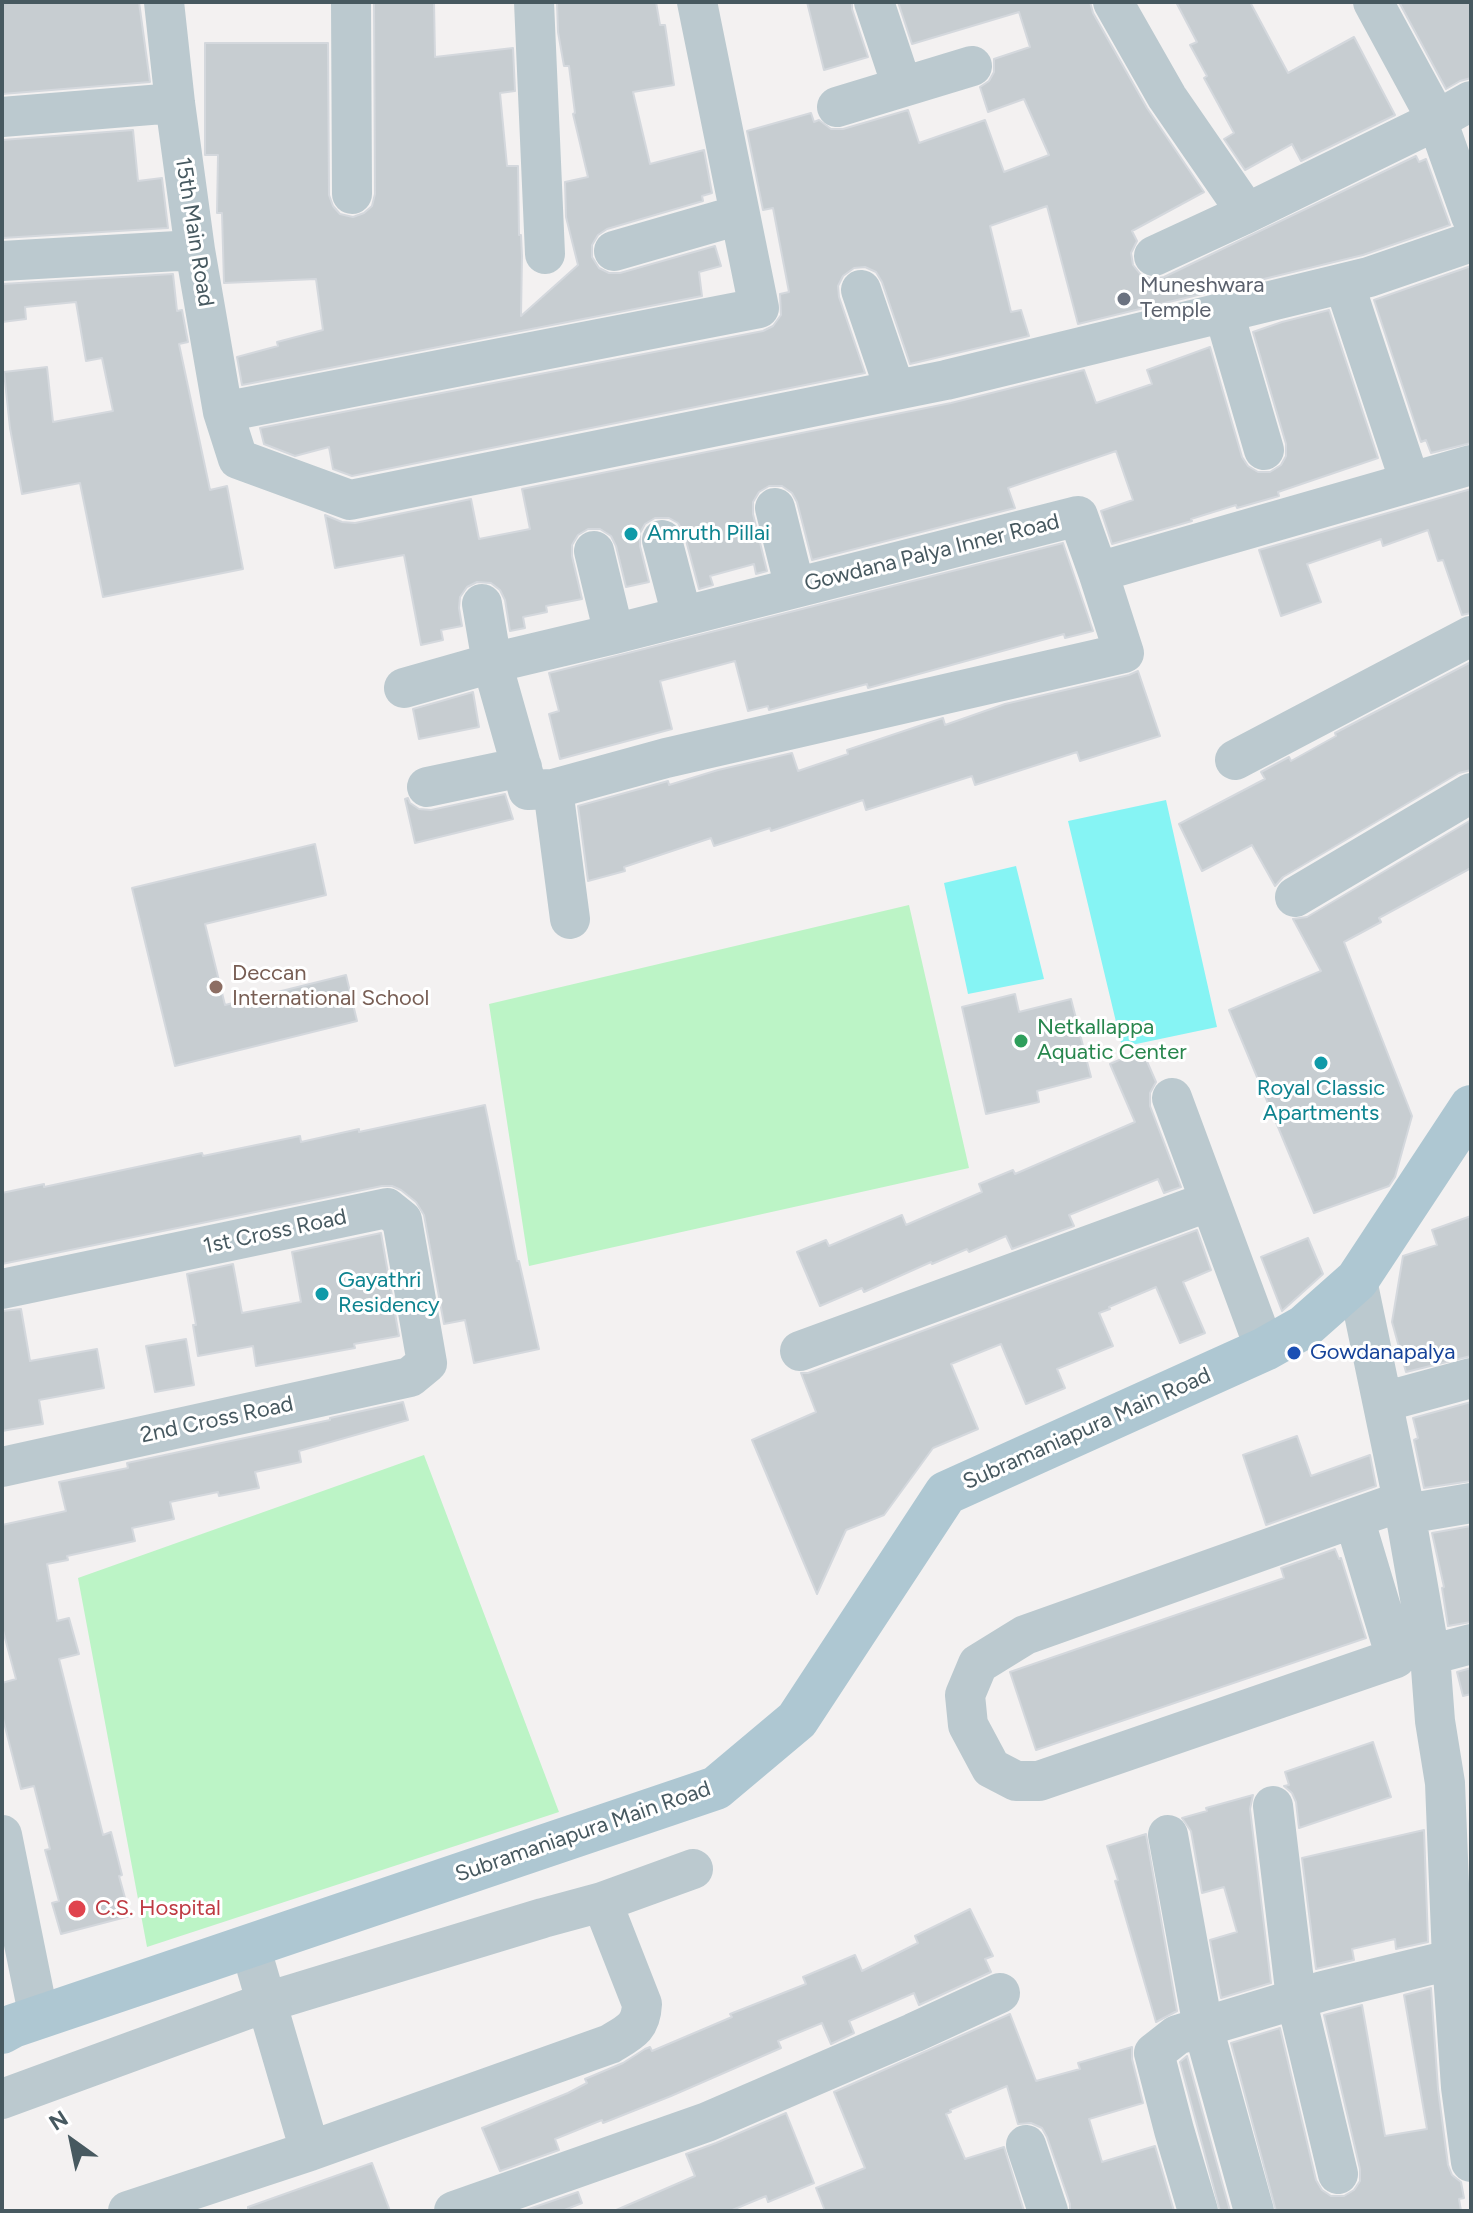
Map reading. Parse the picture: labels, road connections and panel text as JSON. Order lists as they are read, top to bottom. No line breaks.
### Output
{"streets":{"main road":["Subramaniapura Main Road"],"street":["15th Main Road","Gowdana Palya Inner Road","1st Cross Road","2nd Cross Road"]},"crossings":[["1st Cross Road","2nd Cross Road"]],"places":["Muneshwara Temple","Amruth Pillai","Deccan International School","Netkallappa Aquatic Center","Royal Classic Apartments","Gayathri Residency","Gowdanapalya","C.S. Hospital"],"north":"top left"}
